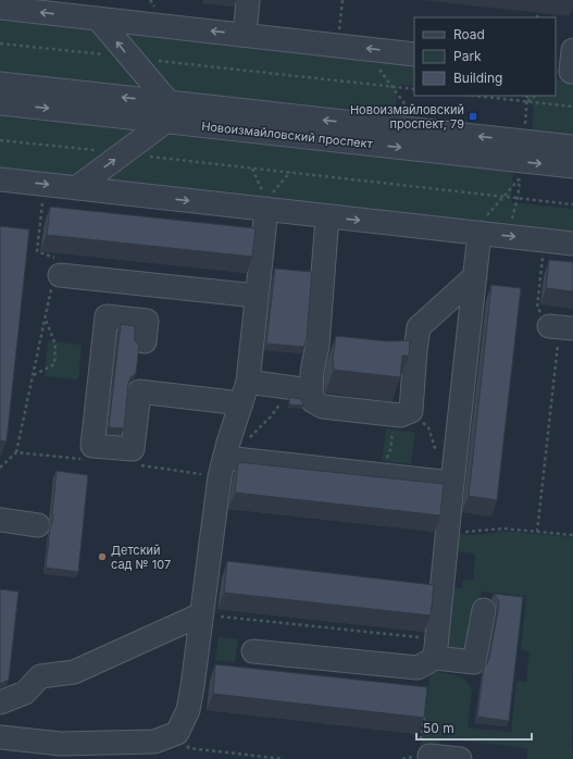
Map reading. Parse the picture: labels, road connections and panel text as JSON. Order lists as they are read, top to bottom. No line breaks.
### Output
{"streets":{"street":["Новоизмайловский проспект"]},"places":{"transit":["Новоизмайловский проспект, 79"],"other":["Детский сад № 107"]},"legend":["Road","Park","Building"],"scale_bar":"50 m"}
